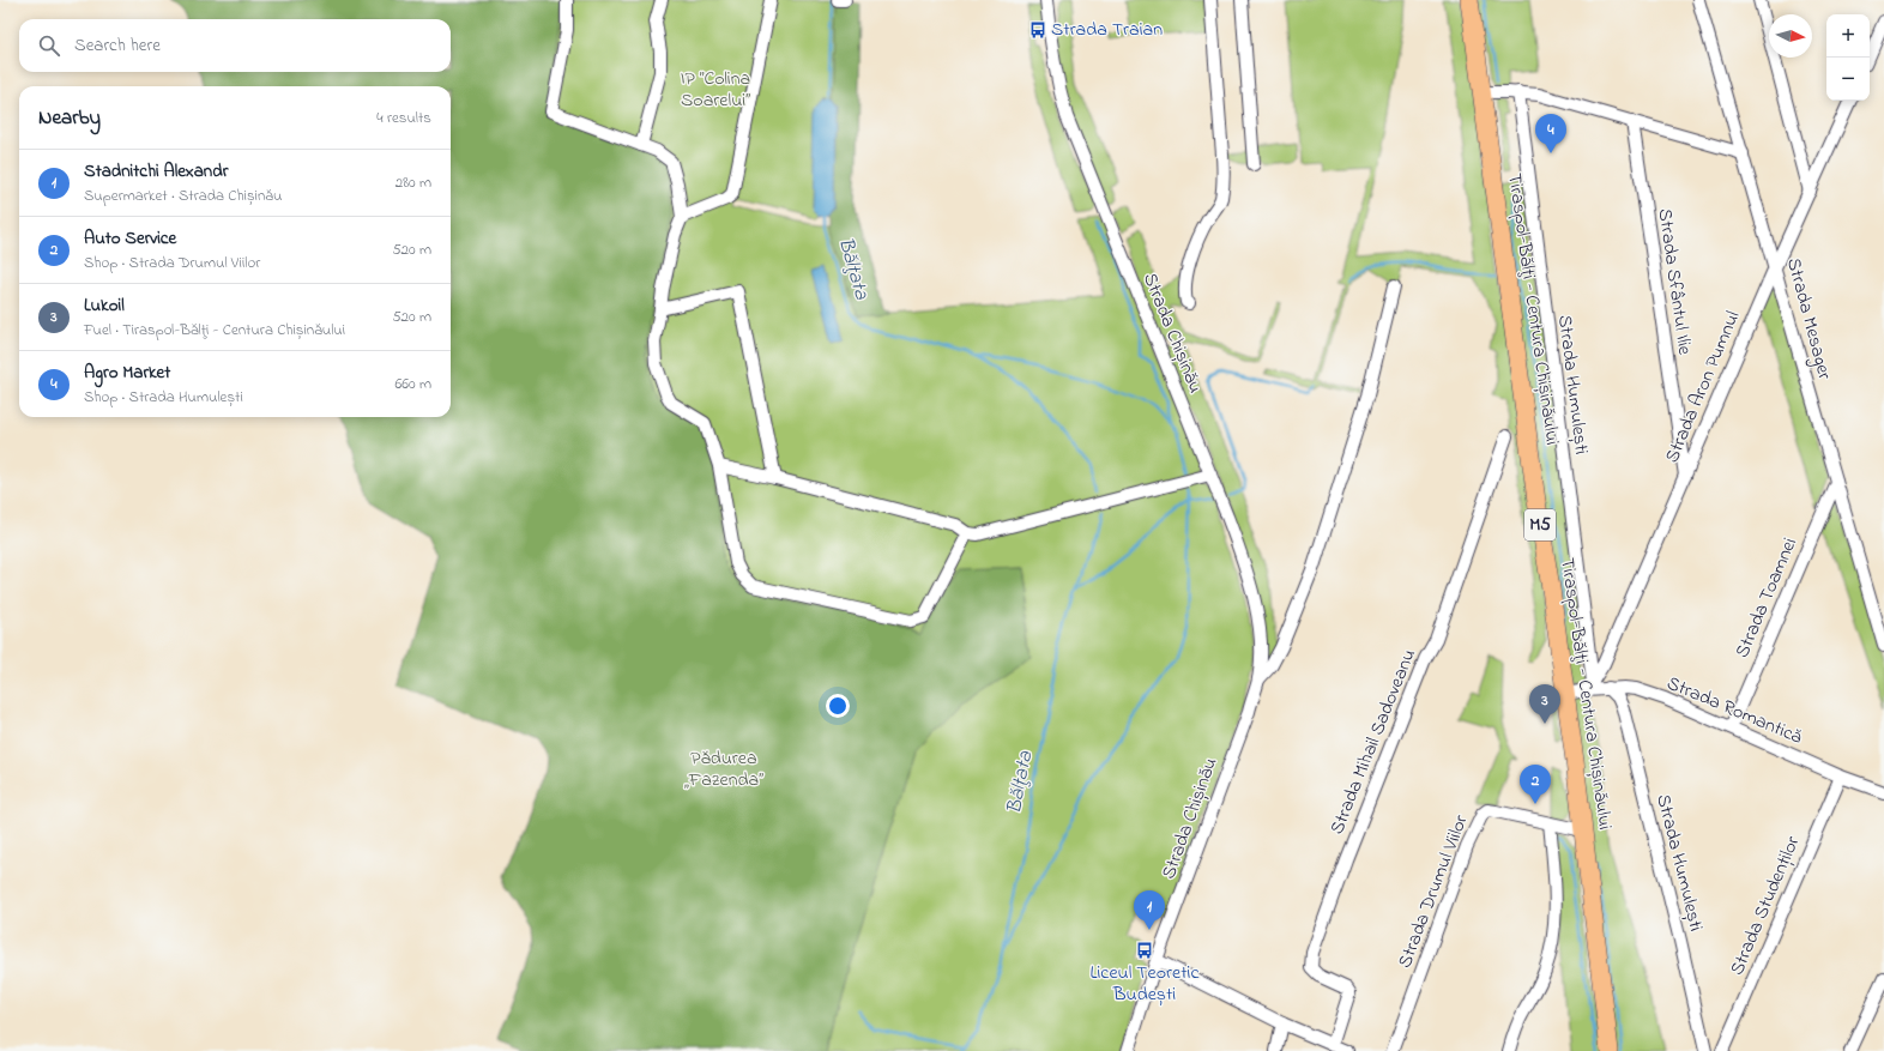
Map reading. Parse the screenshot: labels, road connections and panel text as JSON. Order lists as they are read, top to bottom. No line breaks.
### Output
{"streets":{"highway":["Tiraspol-Bălţi - Centura Chișinăului","M5"],"street":["Strada Sfântul Ilie","Strada Mesager","Strada Chișinău","Strada Humulești","Strada Aron Pumnul","Strada Toamnei","Strada Romantică","Strada Mihail Sadoveanu","Strada Drumul Viilor","Strada Studenților"]},"crossings":[["Strada Sfântul Ilie","Strada Aron Pumnul"],["Tiraspol-Bălţi - Centura Chișinăului","Strada Romantică"],["Tiraspol-Bălţi - Centura Chișinăului","Strada Drumul Viilor"],["Strada Mesager","Strada Aron Pumnul"],["Strada Mesager","Strada Toamnei"],["Strada Humulești","Strada Aron Pumnul"],["Strada Humulești","Strada Romantică"],["Strada Aron Pumnul","Strada Romantică"],["Strada Toamnei","Strada Romantică"],["Strada Romantică","Strada Studenților"]],"water":["Bălţata"],"parks":["IP ”Colina Soarelui”","Pădurea „Fazenda”"],"places":{"bus stop":["Strada Traian","Liceul Teoretic Budești"]},"north":"right","page":{"map_buttons":["+","−"],"search":"Search here","heading":["Nearby","4 results"],"pins":["4","3","2","1"],"list":[{"mark":"1","name":"Stadnitchi Alexandr","note":"Supermarket · Strada Chișinău","value":"280 m"},{"mark":"2","name":"Auto Service","note":"Shop · Strada Drumul Viilor","value":"520 m"},{"mark":"3","name":"Lukoil","note":"Fuel · Tiraspol-Bălţi - Centura Chișinăului","value":"520 m"},{"mark":"4","name":"Agro Market","note":"Shop · Strada Humulești","value":"660 m"}]}}
